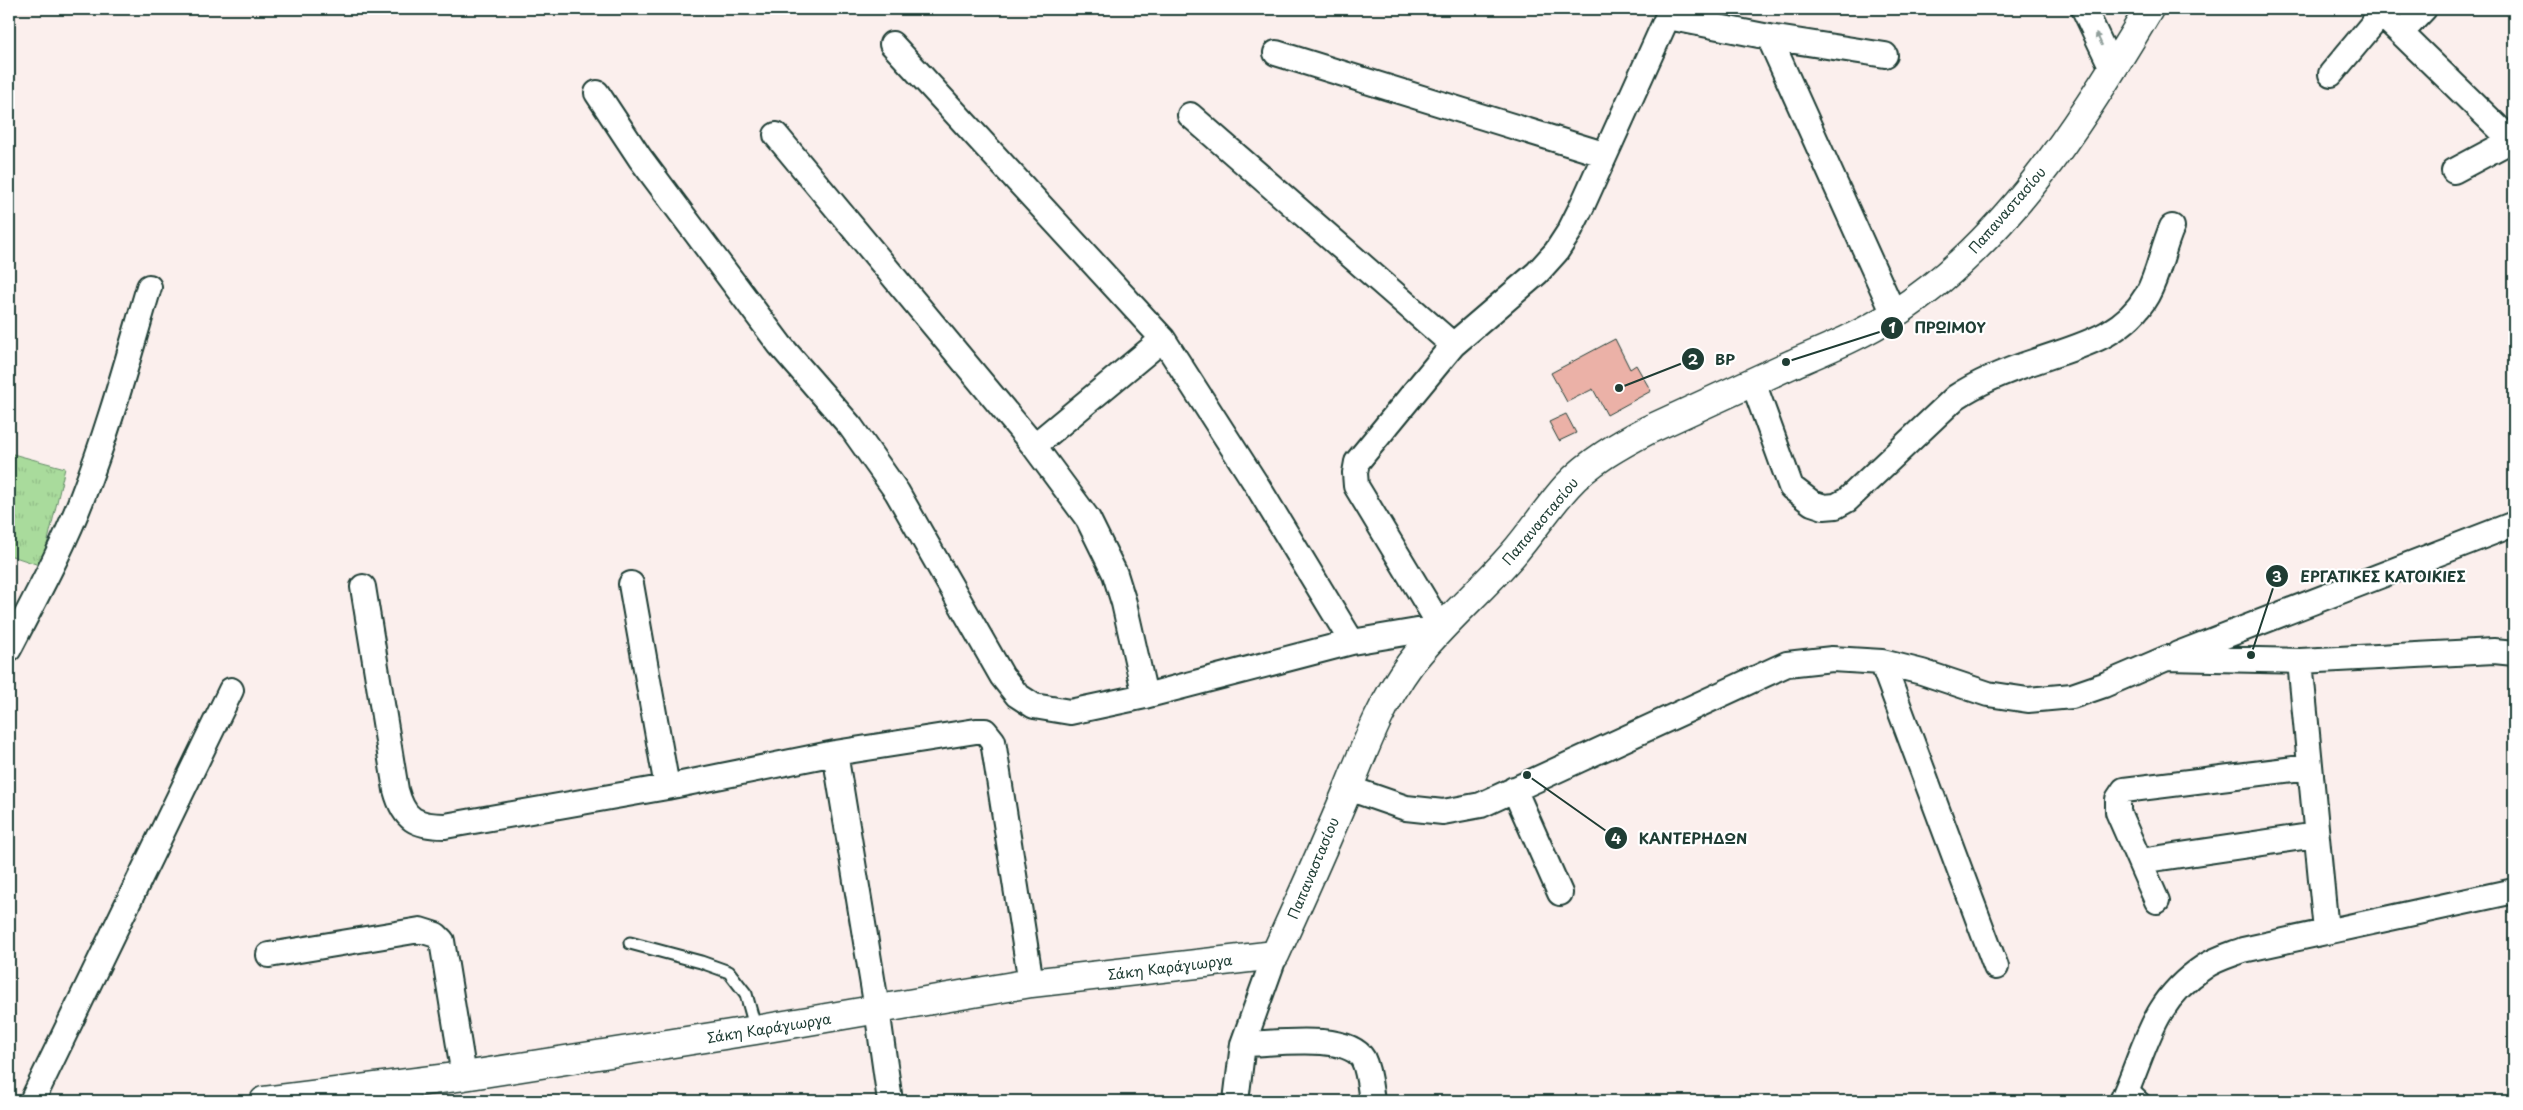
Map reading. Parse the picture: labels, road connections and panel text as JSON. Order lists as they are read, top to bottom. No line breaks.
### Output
{"streets":{"street":["Παπαναστασίου","Σάκη Καράγιωργα"]},"crossings":[["Παπαναστασίου","Σάκη Καράγιωργα"]],"places":["ΠΡΩΙΜΟΥ","BP","ΕΡΓΑΤΙΚΕΣ ΚΑΤΟΙΚΙΕΣ","ΚΑΝΤΕΡΗΔΩΝ"]}
